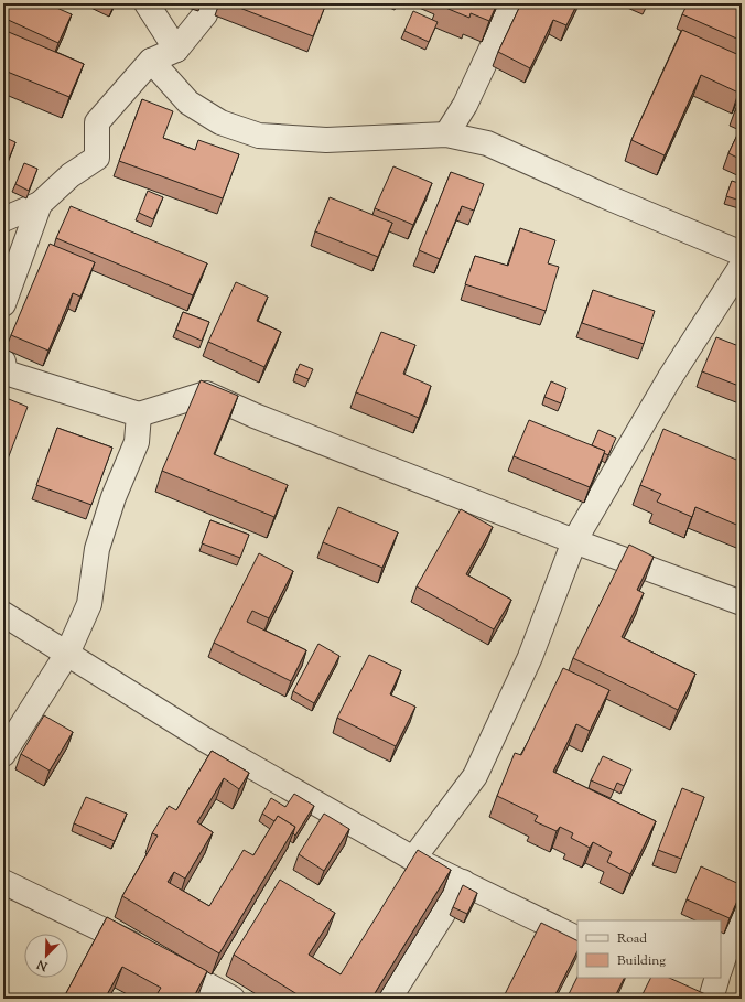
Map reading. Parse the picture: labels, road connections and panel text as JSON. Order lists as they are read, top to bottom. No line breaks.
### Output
{"legend":["Road","Building"],"north":"bottom left"}
